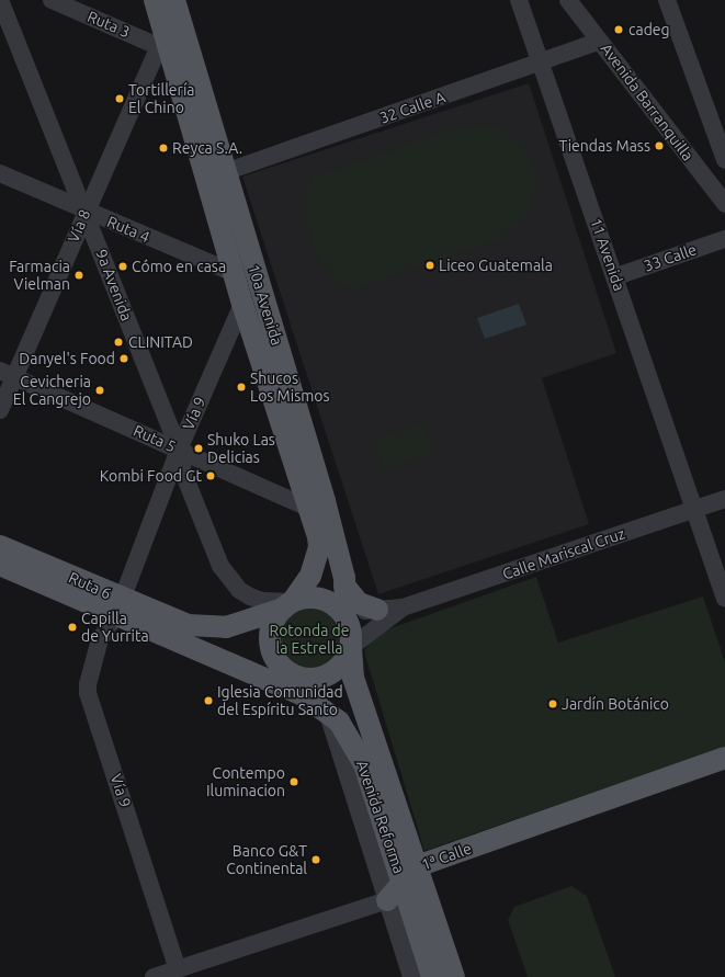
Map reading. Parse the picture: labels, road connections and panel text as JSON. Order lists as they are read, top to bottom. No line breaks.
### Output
{"streets":{"main road":["10a Avenida","Ruta 6","Avenida Reforma","1ª Calle"],"street":["Ruta 3","Avenida Barranquilla","32 Calle A","Vía 8","Ruta 4","11 Avenida","33 Calle","9a Avenida","Vía 9","Ruta 5","Calle Mariscal Cruz"]},"crossings":[["Ruta 3","Vía 8"],["Ruta 3","10a Avenida"],["Avenida Barranquilla","32 Calle A"],["32 Calle A","11 Avenida"],["32 Calle A","10a Avenida"],["Vía 8","Ruta 4"],["Vía 8","9a Avenida"],["Vía 8","10a Avenida"],["Vía 8","Ruta 5"],["Ruta 4","9a Avenida"],["Ruta 4","10a Avenida"],["11 Avenida","33 Calle"],["11 Avenida","Calle Mariscal Cruz"],["9a Avenida","10a Avenida"],["9a Avenida","Vía 9"],["9a Avenida","Ruta 5"],["9a Avenida","Calle Mariscal Cruz"],["9a Avenida","Ruta 6"],["9a Avenida","Avenida Reforma"],["10a Avenida","Vía 9"],["10a Avenida","Ruta 5"],["10a Avenida","Calle Mariscal Cruz"],["10a Avenida","Ruta 6"],["10a Avenida","Avenida Reforma"],["Vía 9","Ruta 5"],["Vía 9","Ruta 6"],["Calle Mariscal Cruz","Ruta 6"],["Calle Mariscal Cruz","Avenida Reforma"],["Ruta 6","Avenida Reforma"],["Avenida Reforma","1ª Calle"]],"parks":["Rotonda de la Estrella"],"places":["cadeg","Tortillería El Chino","Tiendas Mass","Reyca S.A.","Liceo Guatemala","Cómo en casa","Farmacia Vielman","CLINITAD","Danyel's Food","Shucos Los Mismos","Cevicheria El Cangrejo","Shuko Las Delicias","Kombi Food Gt","Capilla de Yurrita","Iglesia Comunidad del Espíritu Santo","Jardín Botánico","Contempo Iluminacion","Banco G&T Continental"]}
